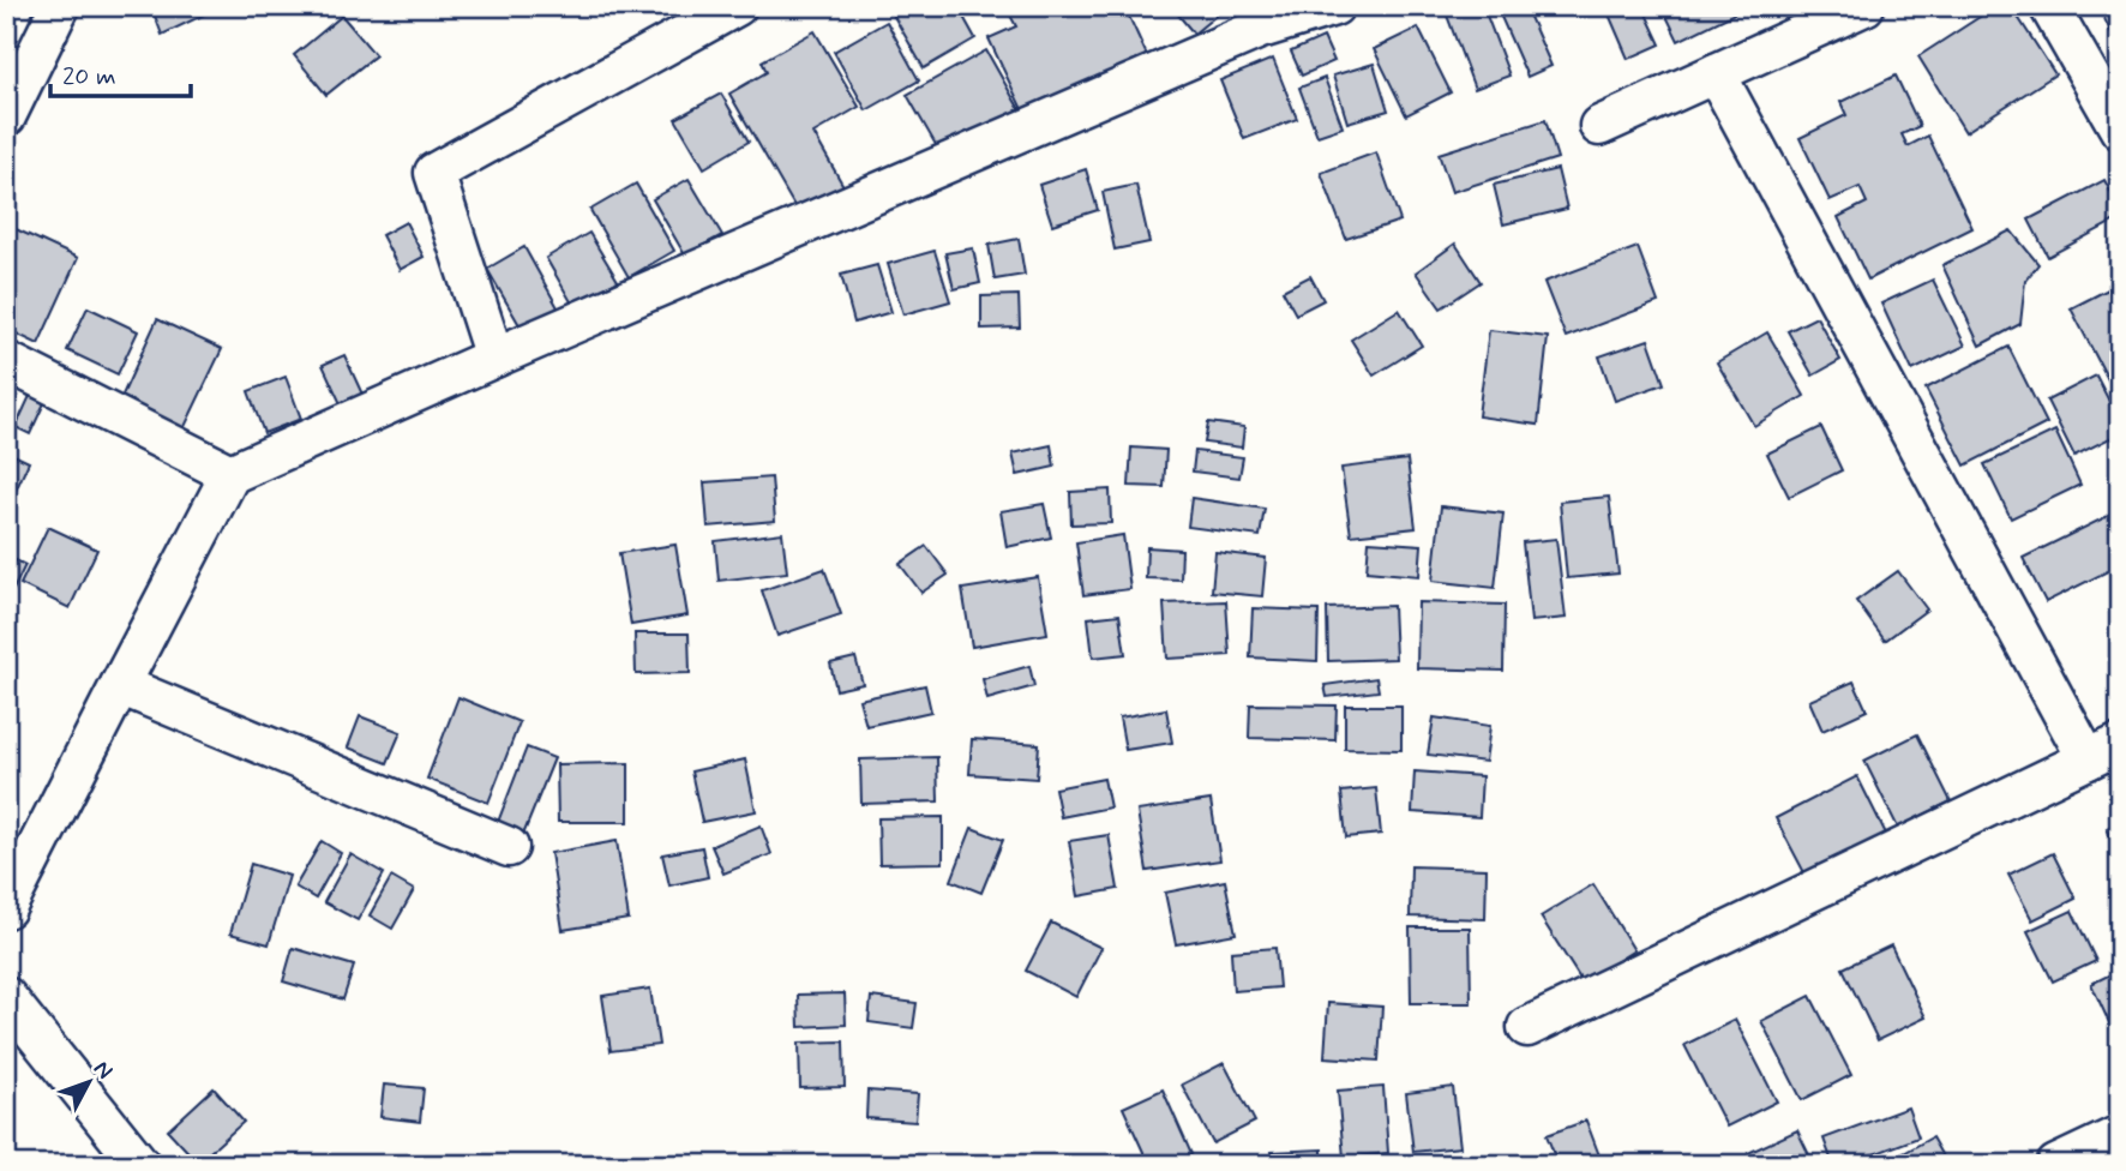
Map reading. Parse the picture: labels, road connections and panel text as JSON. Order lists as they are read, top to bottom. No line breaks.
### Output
{"scale_bar":"20 m","north":"top right"}
